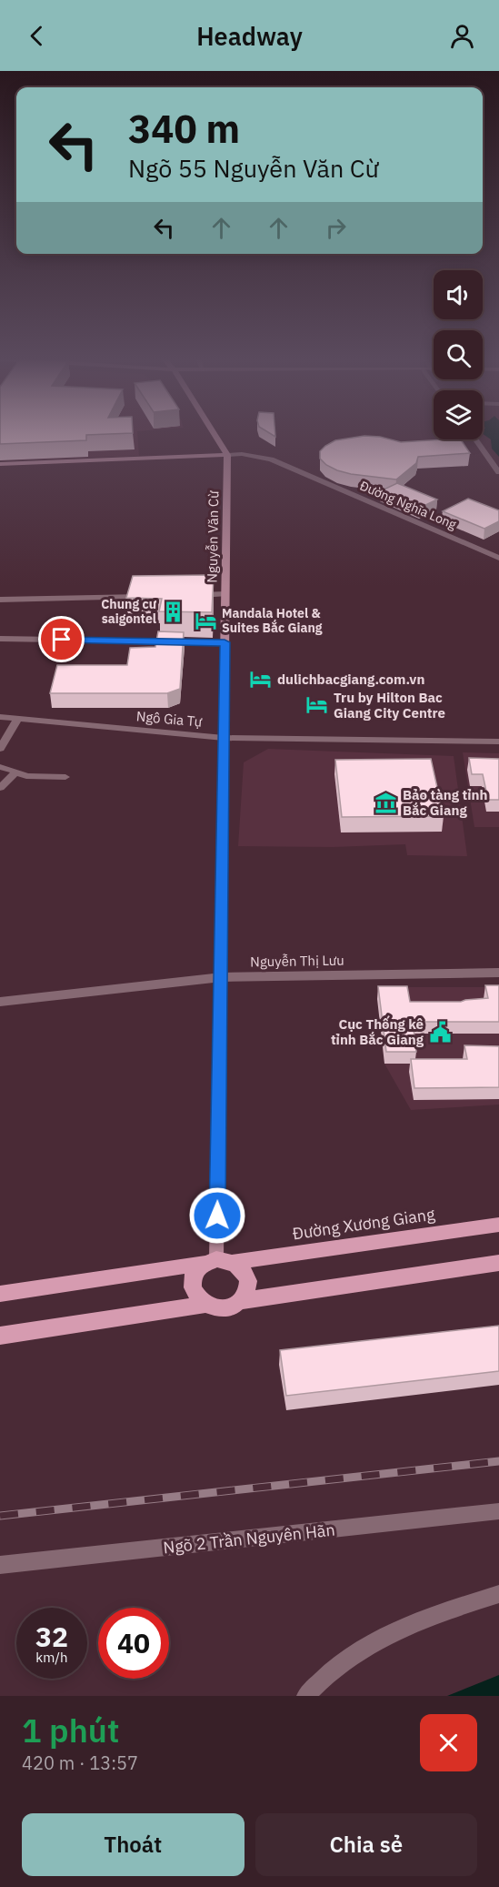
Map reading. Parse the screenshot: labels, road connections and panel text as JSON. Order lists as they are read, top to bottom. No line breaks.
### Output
{"streets":{"main road":["Đường Xương Giang"],"street":["Đường Nghĩa Long","Nguyễn Văn Cừ","Ngô Gia Tự","Nguyễn Thị Lưu","Ngõ 2 Trần Nguyên Hãn"]},"crossings":[["Đường Nghĩa Long","Nguyễn Văn Cừ"],["Nguyễn Văn Cừ","Ngô Gia Tự"],["Nguyễn Văn Cừ","Nguyễn Thị Lưu"],["Nguyễn Văn Cừ","Đường Xương Giang"]],"places":{"building":["Chung cư saigontel"],"hotel":["Mandala Hotel & Suites Bắc Giang","dulichbacgiang.com.vn","Tru by Hilton Bac Giang City Centre"],"museum":["Bảo tàng tỉnh Bắc Giang"],"public building":["Cục Thống kê tỉnh Bắc Giang"]},"page":{"header":"Headway","turn":["340 m","Ngõ 55 Nguyễn Văn Cừ"],"speed":"32 km/h","limit":"40","heading":["1 phút","420 m · 13:57"],"buttons":["Thoát","Chia sẻ"]}}
